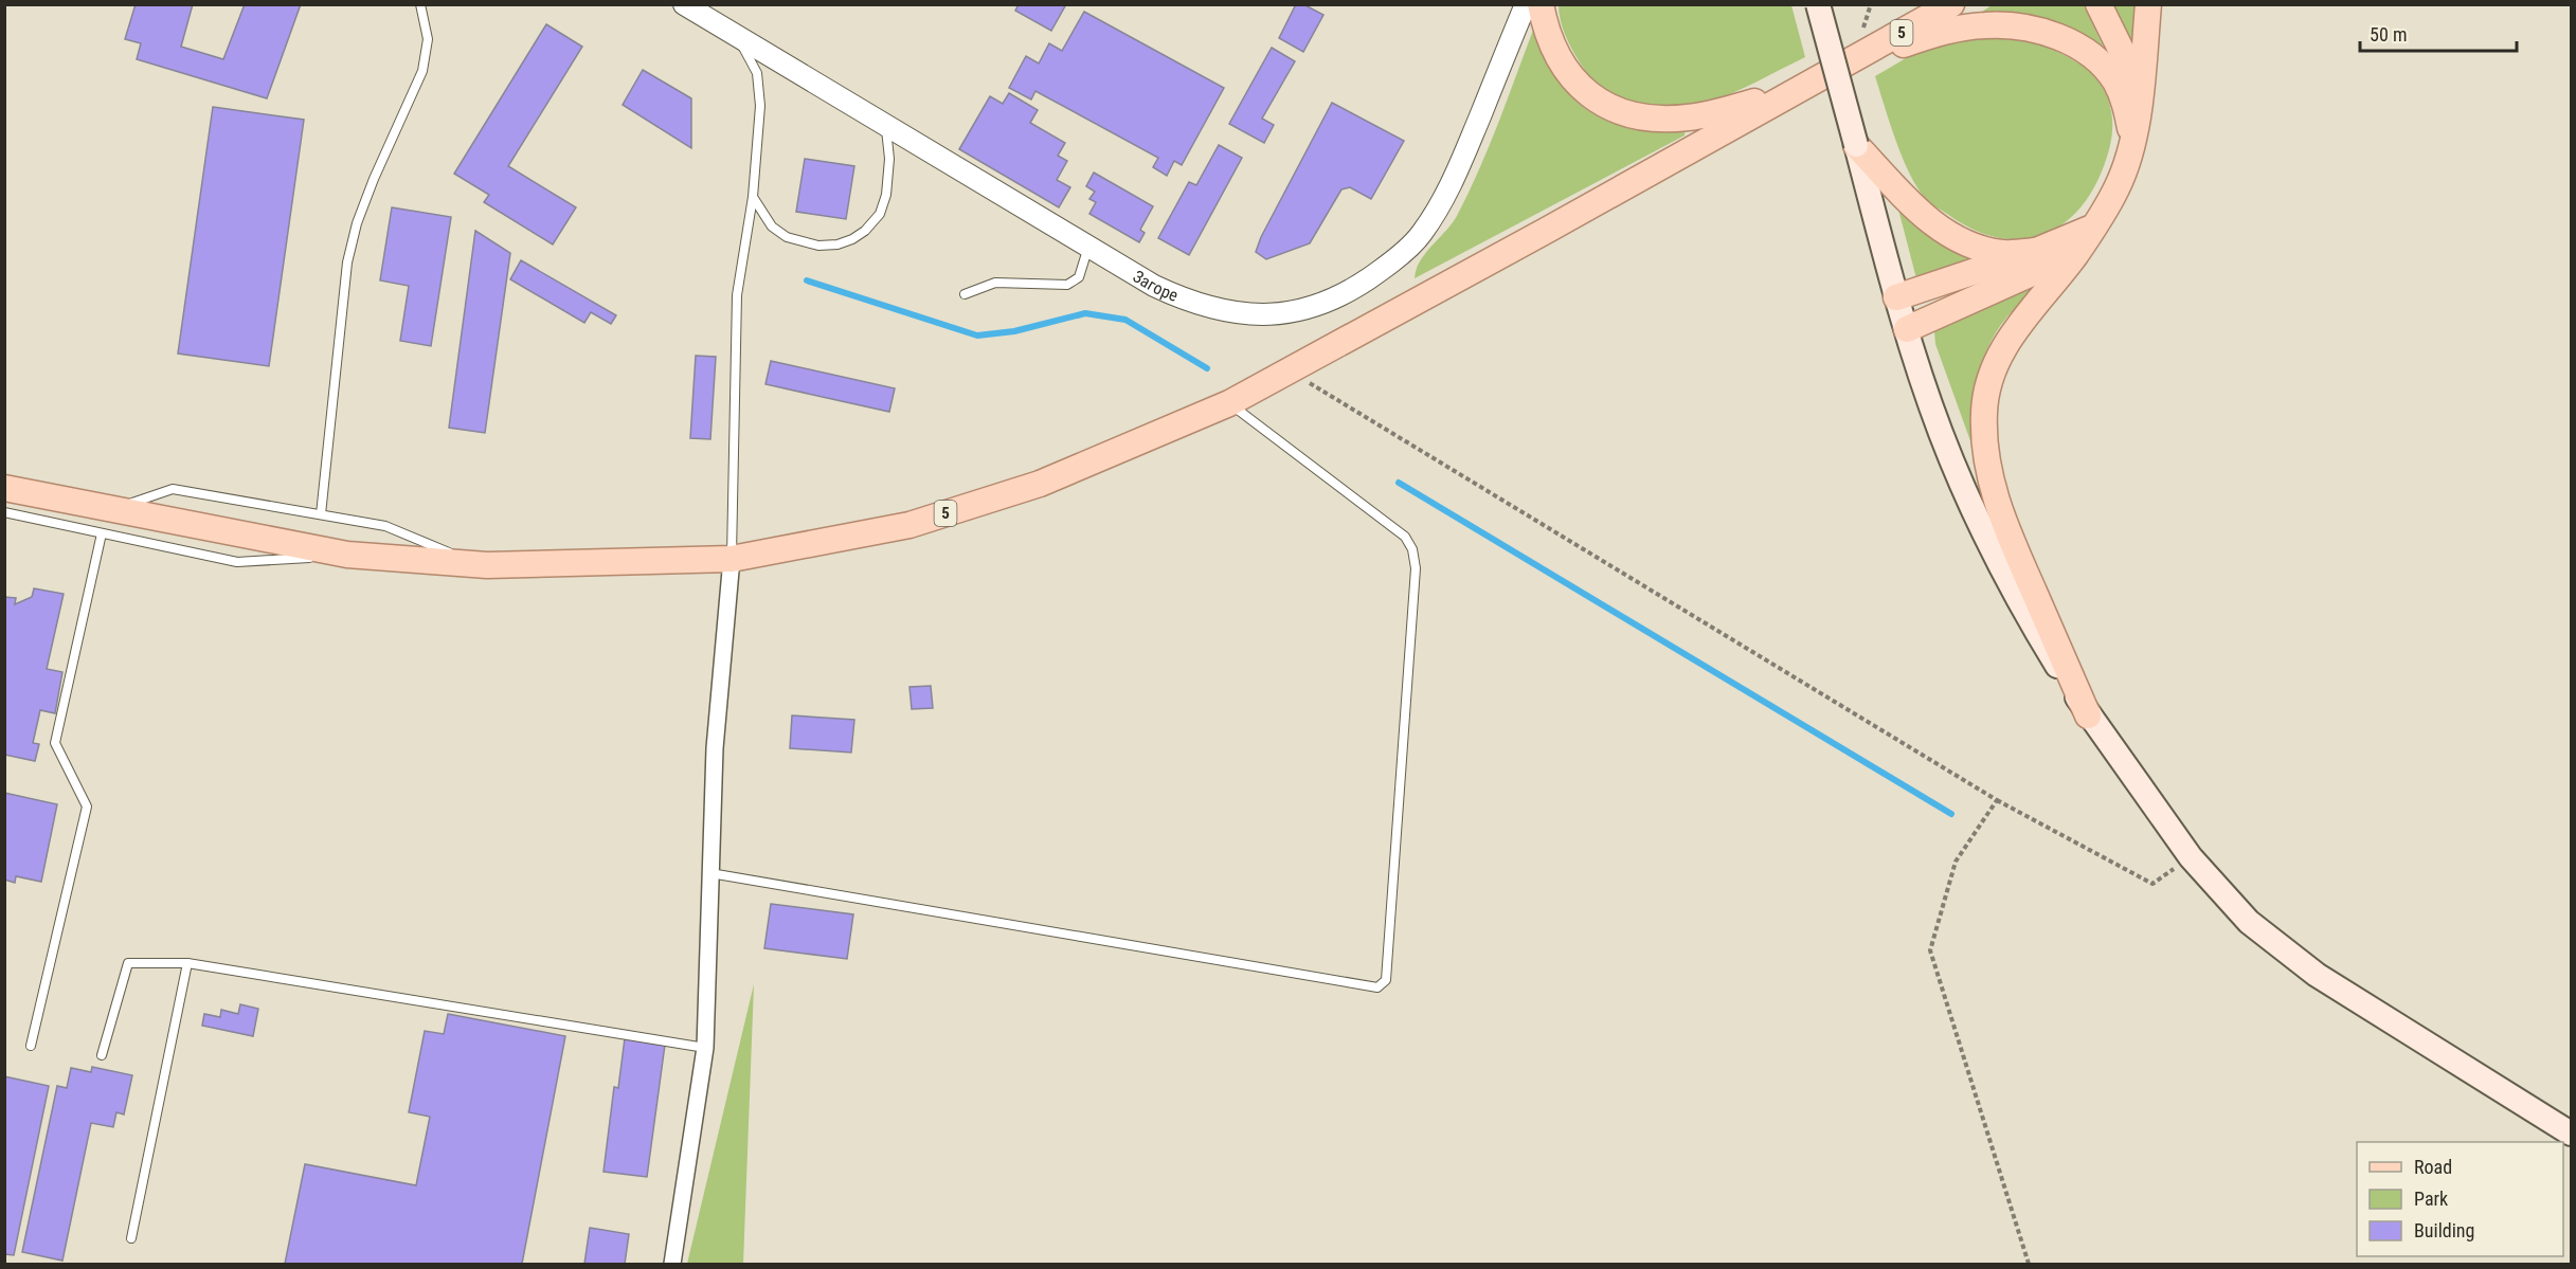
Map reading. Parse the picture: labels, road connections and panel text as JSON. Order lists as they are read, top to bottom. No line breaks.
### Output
{"streets":{"main road":["5"],"street":["Загоре"]},"legend":["Road","Park","Building"],"scale_bar":"50 m"}
